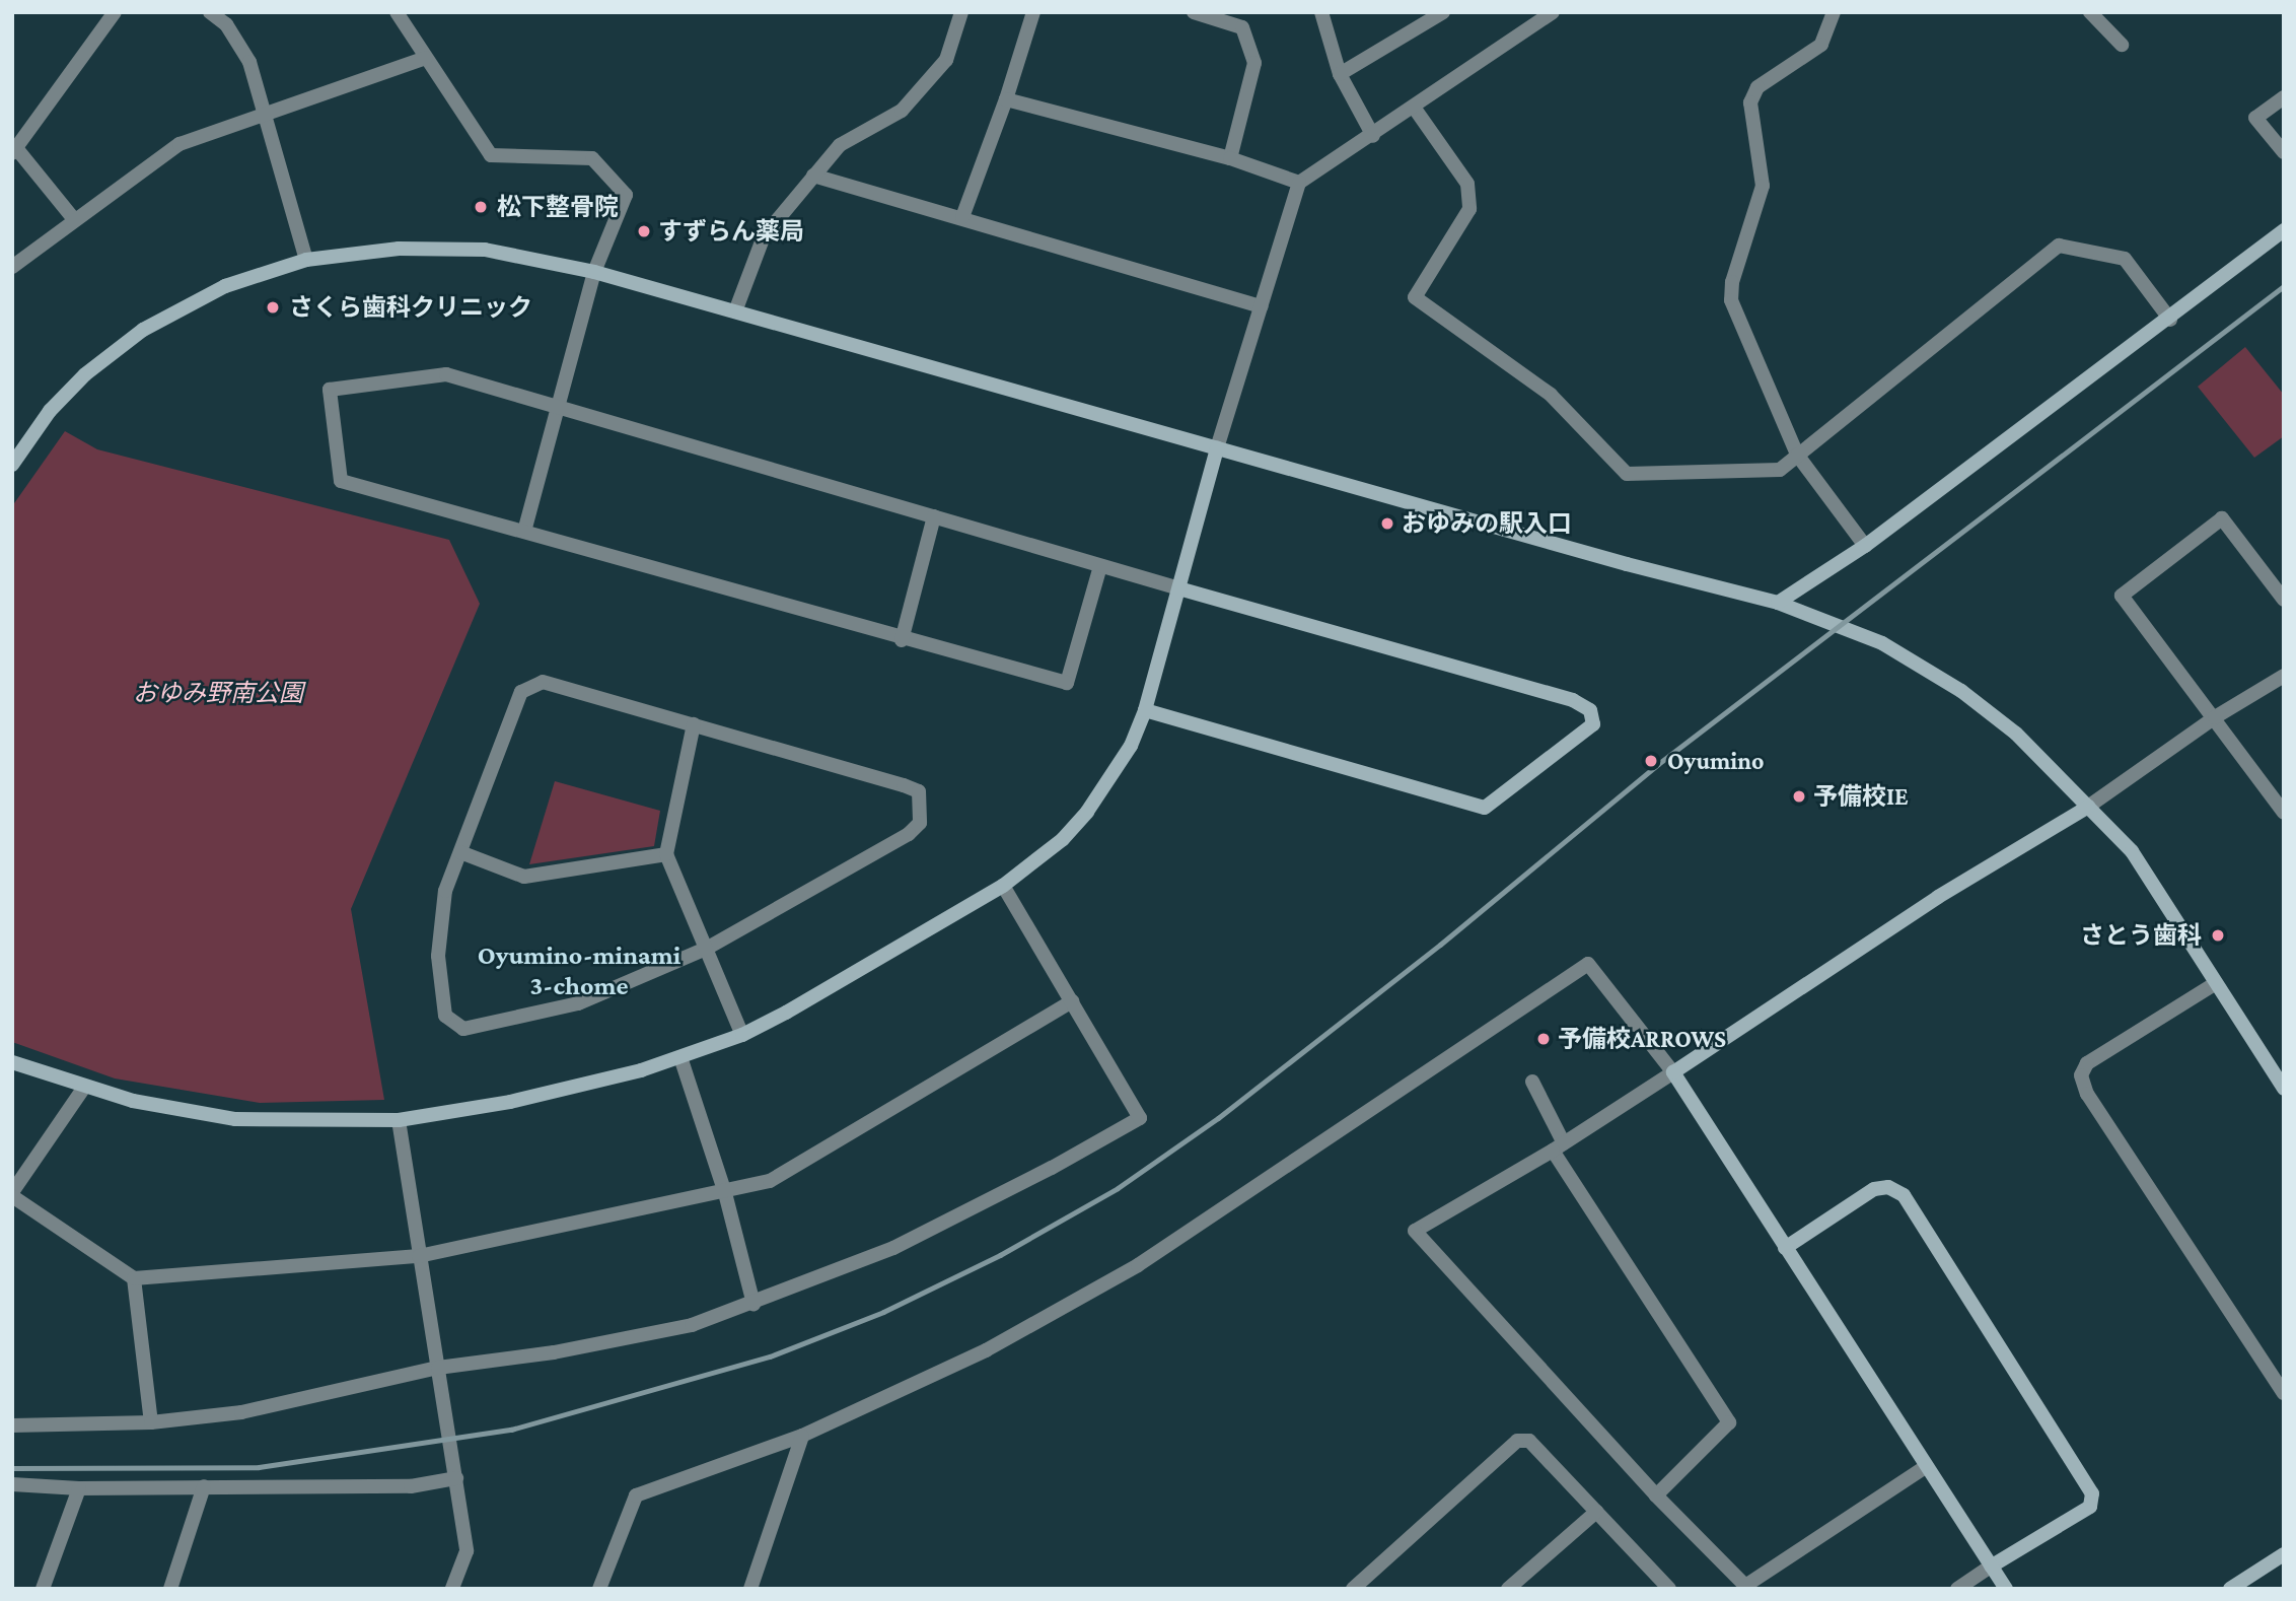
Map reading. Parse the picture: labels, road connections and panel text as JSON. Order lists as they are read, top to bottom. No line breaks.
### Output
{"districts":["Oyumino-minami 3-chome"],"parks":["おゆみ野南公園"],"places":["松下整骨院","すずらん薬局","さくら歯科クリニック","おゆみの駅入口","Oyumino","予備校IE","さとう歯科","予備校ARROWS"]}
